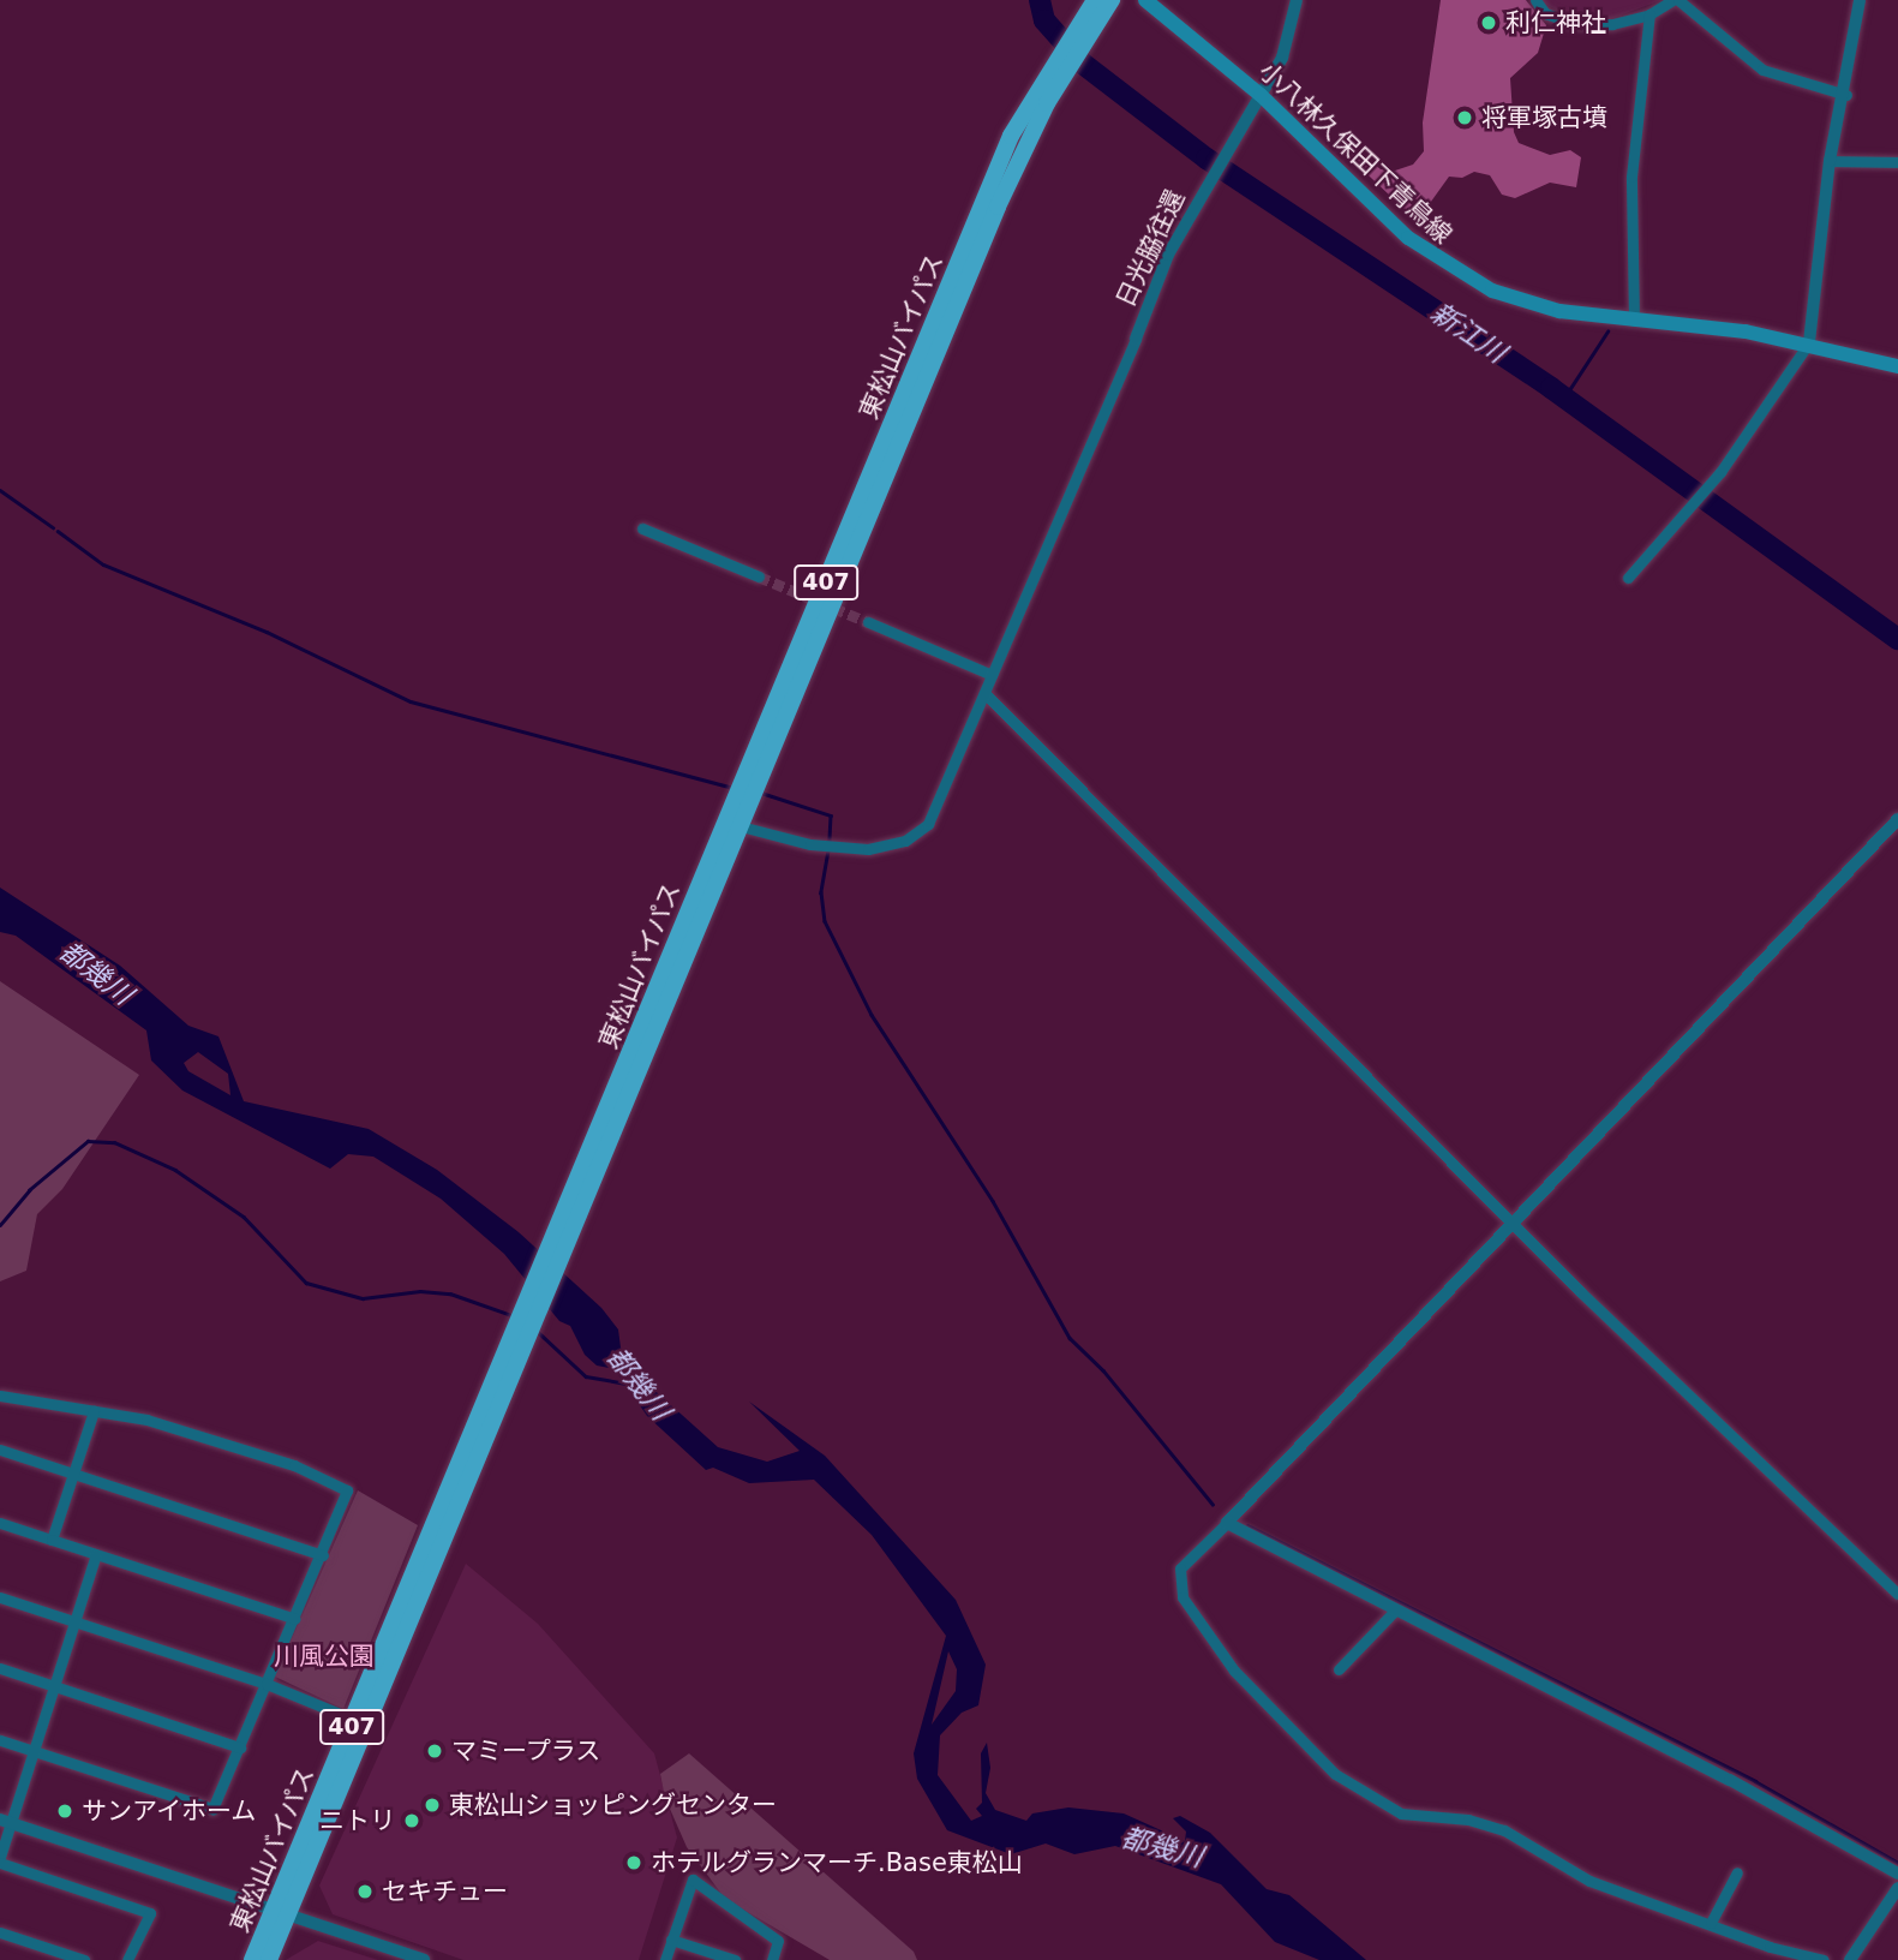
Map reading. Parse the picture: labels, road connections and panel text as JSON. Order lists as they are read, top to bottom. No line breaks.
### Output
{"streets":{"highway":["東松山バイパス","407"],"main road":["小八林久保田下青鳥線"],"street":["日光脇往還"]},"crossings":[["小八林久保田下青鳥線","日光脇往還"]],"water":["新江川","都幾川"],"parks":["川風公園"],"places":["利仁神社","将軍塚古墳","マミープラス","東松山ショッピングセンター","サンアイホーム","ニトリ","ホテルグランマーチ.Base東松山","セキチュー"]}
